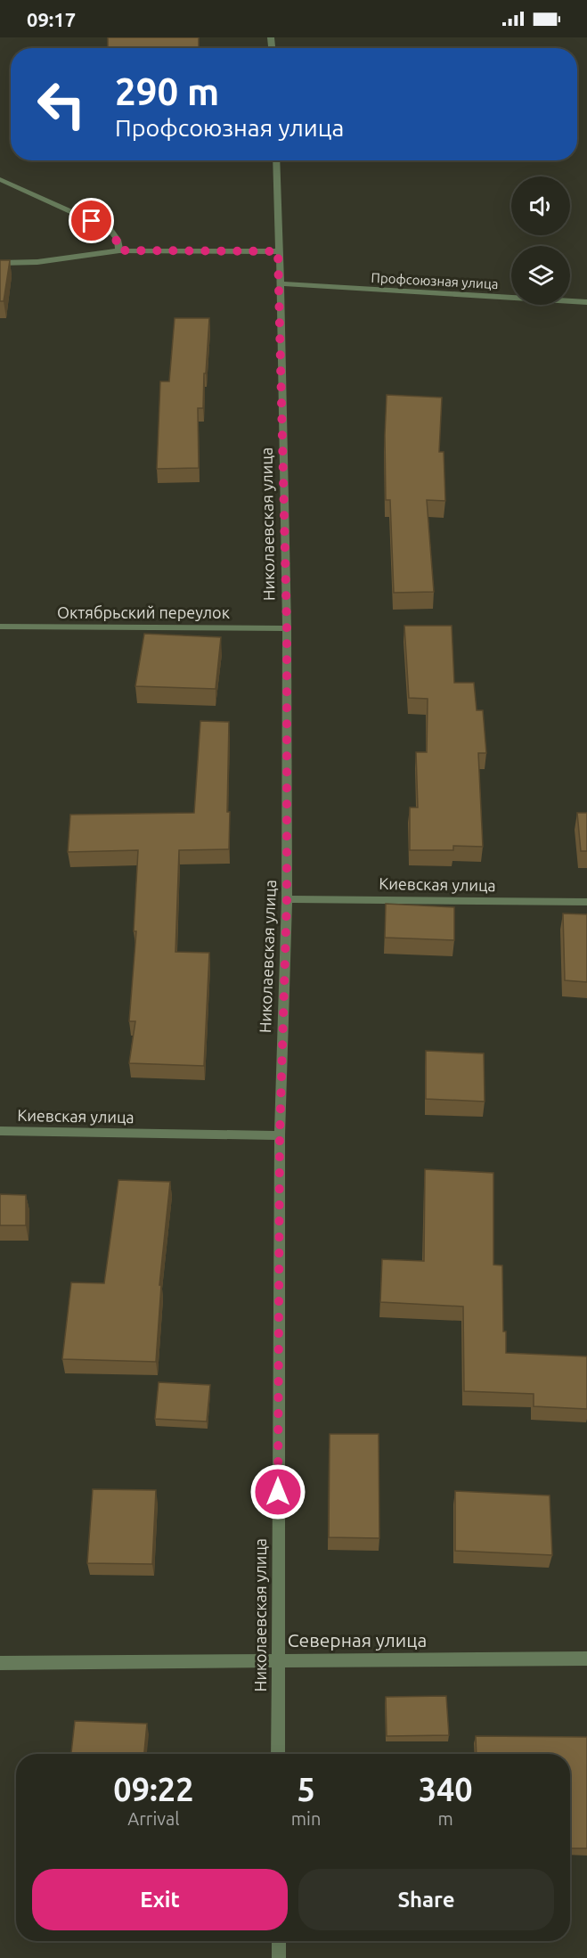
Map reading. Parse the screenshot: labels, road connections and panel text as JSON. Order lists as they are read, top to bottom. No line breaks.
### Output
{"streets":{"street":["Профсоюзная улица","Николаевская улица","Октябрьский переулок","Киевская улица","Северная улица"]},"crossings":[["Профсоюзная улица","Николаевская улица"],["Николаевская улица","Октябрьский переулок"],["Николаевская улица","Киевская улица"],["Николаевская улица","Северная улица"]],"page":{"status":"09:17","turn":["290 m","Профсоюзная улица"],"eta":["09:22","Arrival","5","min","340","m"],"buttons":["Exit","Share"]}}
